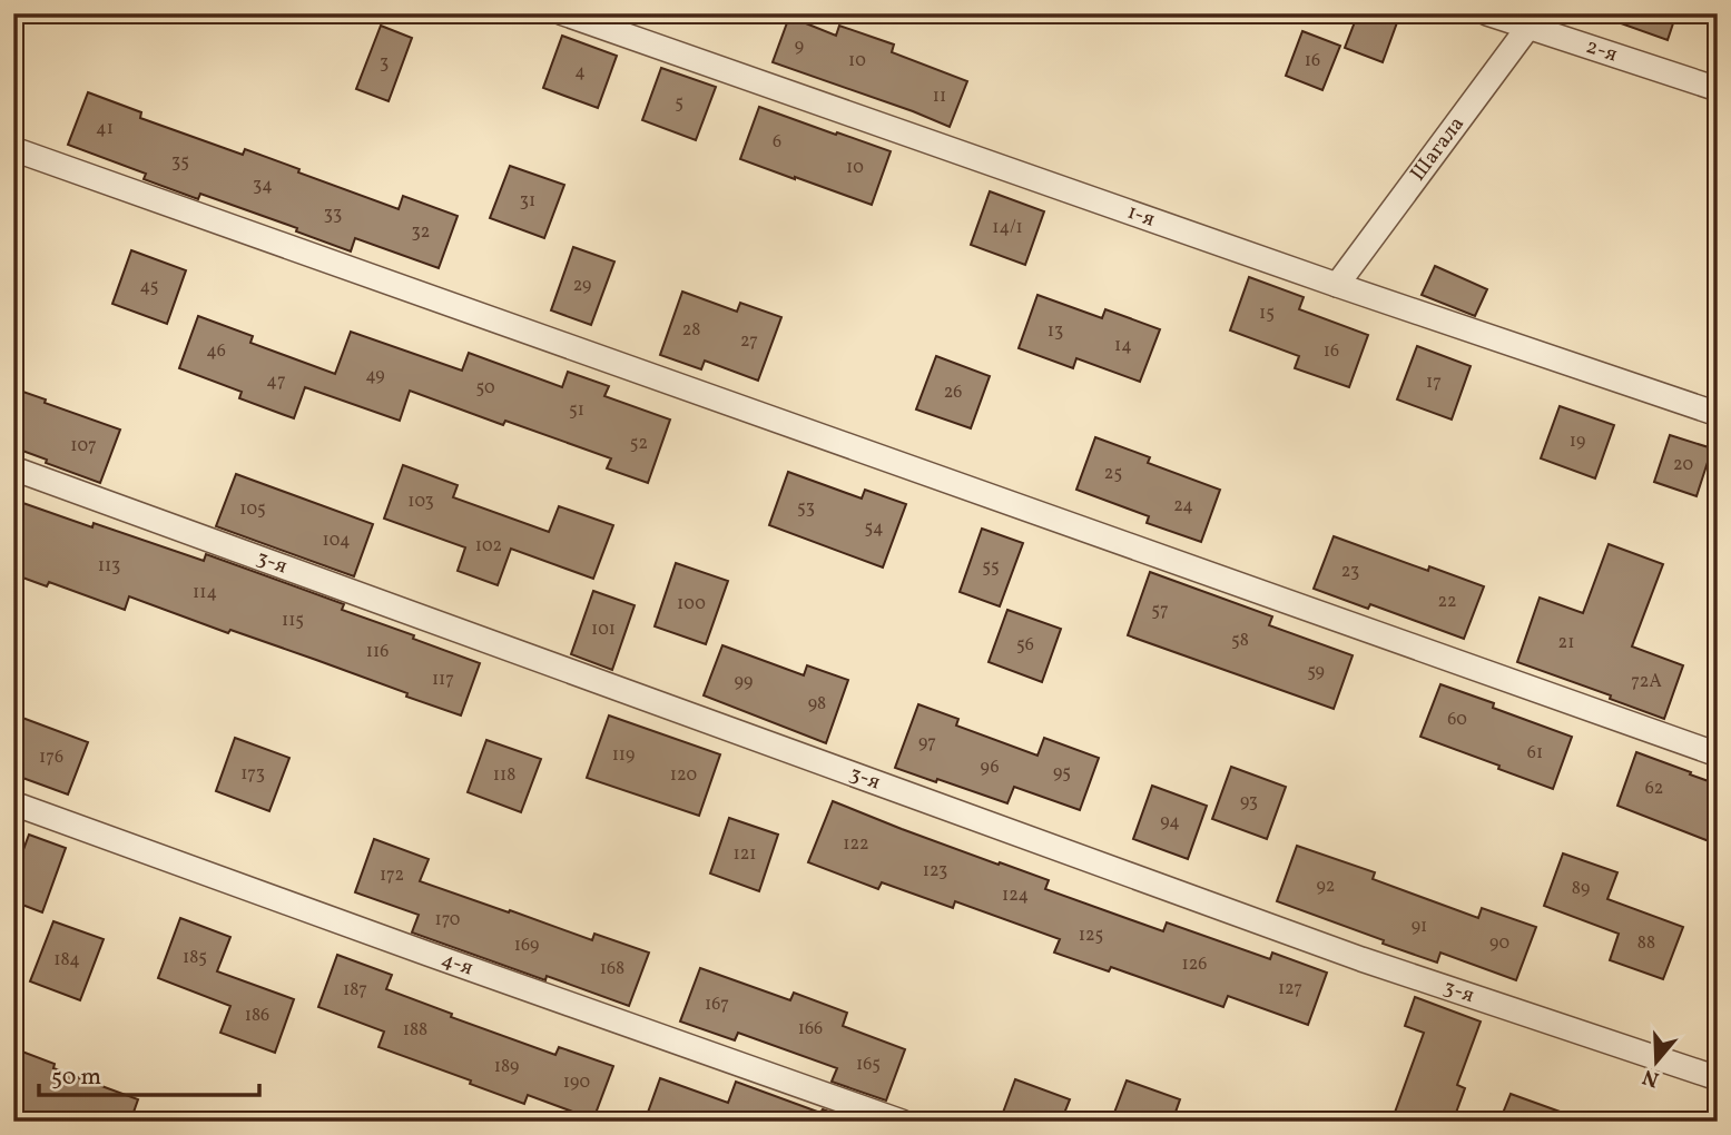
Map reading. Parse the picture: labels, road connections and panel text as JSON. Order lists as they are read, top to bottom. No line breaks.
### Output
{"streets":{"street":["2-я","Шагала","1-я","3-я","4-я"]},"crossings":[["2-я","Шагала"],["Шагала","1-я"]],"house_numbers":["9","10","16","3","4","11","5","41","6","35","10","34","31","33","14/1","32","29","45","15","28","13","27","14","46","16","49","47","17","50","26","51","19","52","107","20","25","103","24","53","105","54","104","102","113","55","23","114","22","100","57","115","101","58","21","56","116","59","117","99","72А","98","60","97","61","119","176","96","95","173","118","120","62","93","94","122","121","123","172","92","89","124","170","91","125","90","88","169","185","184","126","168","127","187","167","186","166","188","165","189","190"],"scale_bar":"50 m","north":"bottom"}
